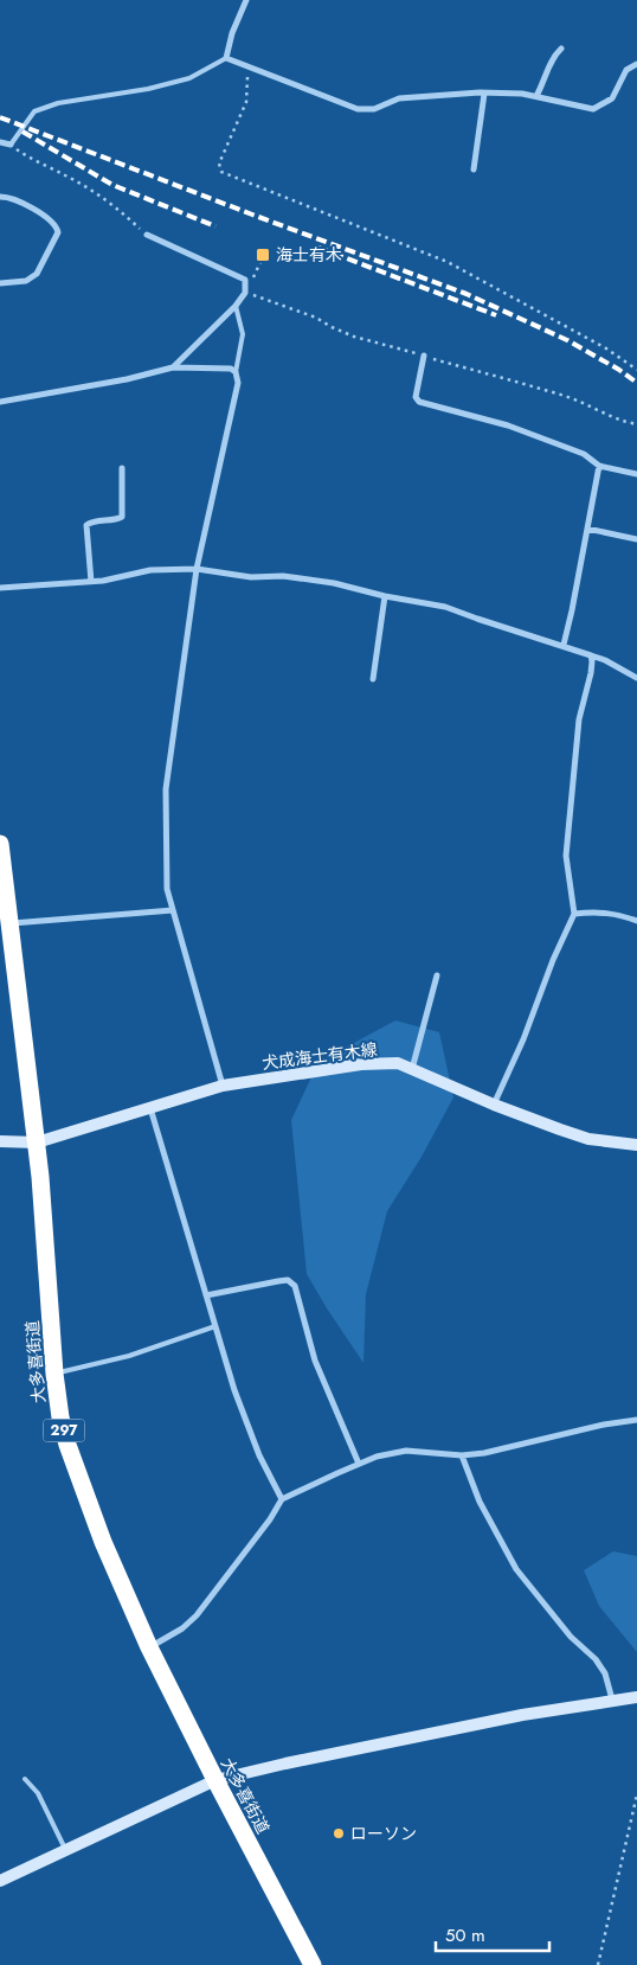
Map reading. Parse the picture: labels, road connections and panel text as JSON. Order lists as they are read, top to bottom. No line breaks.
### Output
{"streets":{"highway":["大多喜街道","297"],"street":["犬成海士有木線"]},"crossings":[["犬成海士有木線","大多喜街道"]],"places":{"transit":["海士有木"],"other":["ローソン"]},"scale_bar":"50 m"}
